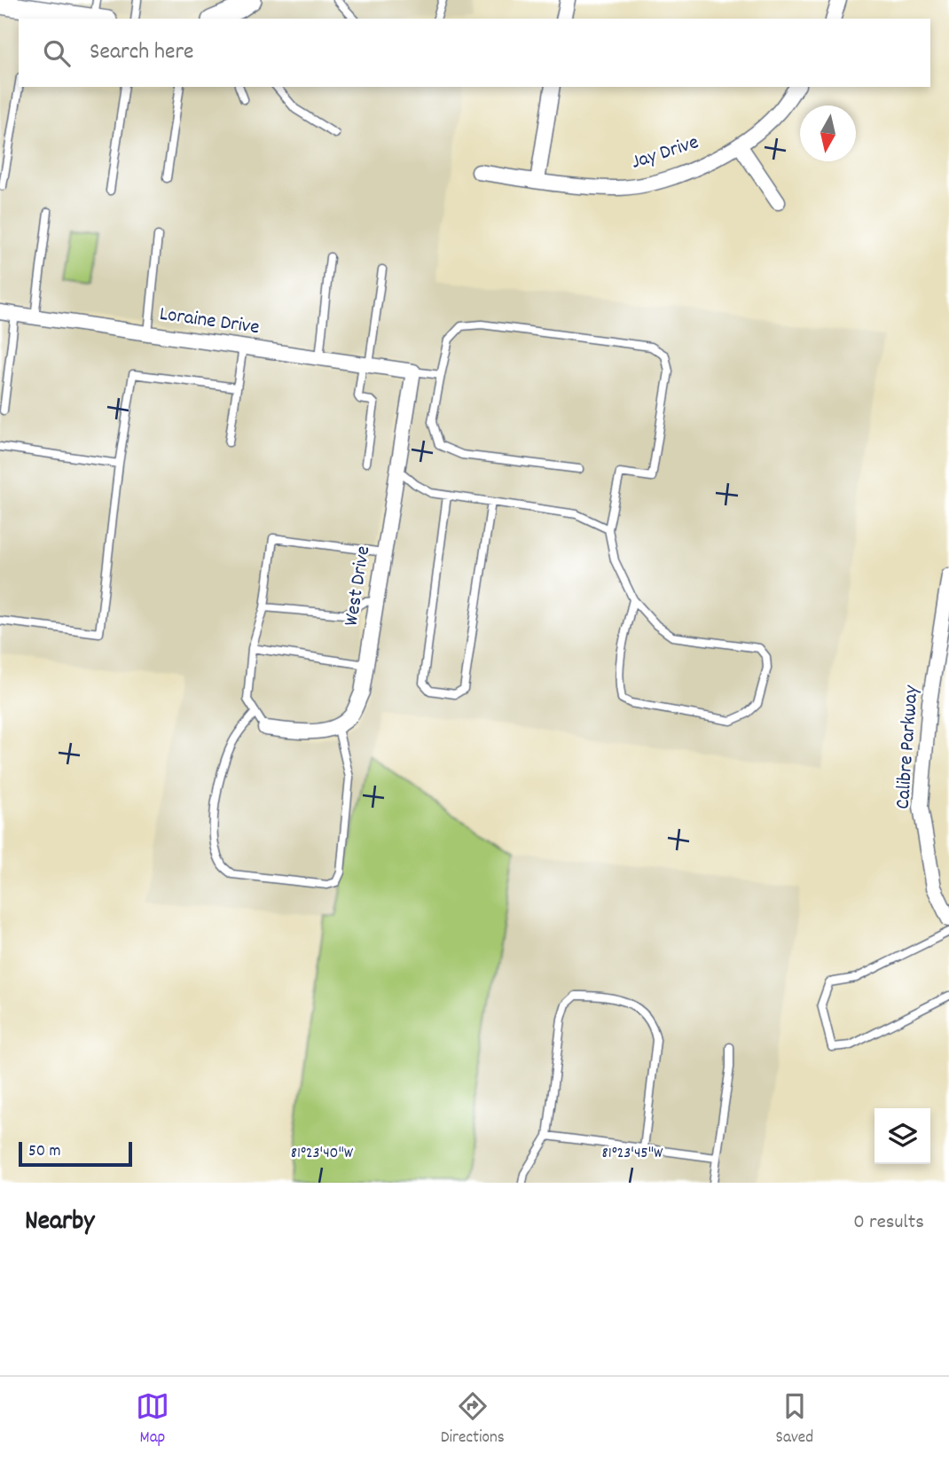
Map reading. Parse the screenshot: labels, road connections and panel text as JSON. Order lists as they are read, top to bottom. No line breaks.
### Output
{"streets":{"street":["Jay Drive","Loraine Drive","West Drive","Calibre Parkway"]},"crossings":[["Loraine Drive","West Drive"]],"scale_bar":"50 m","north":"bottom","page":{"search":"Search here","scale":"50 m","heading":["Nearby","0 results"],"nav":["Map","Directions","Saved"]},"coordinates":["81°23'40\"W","81°23'45\"W"]}
